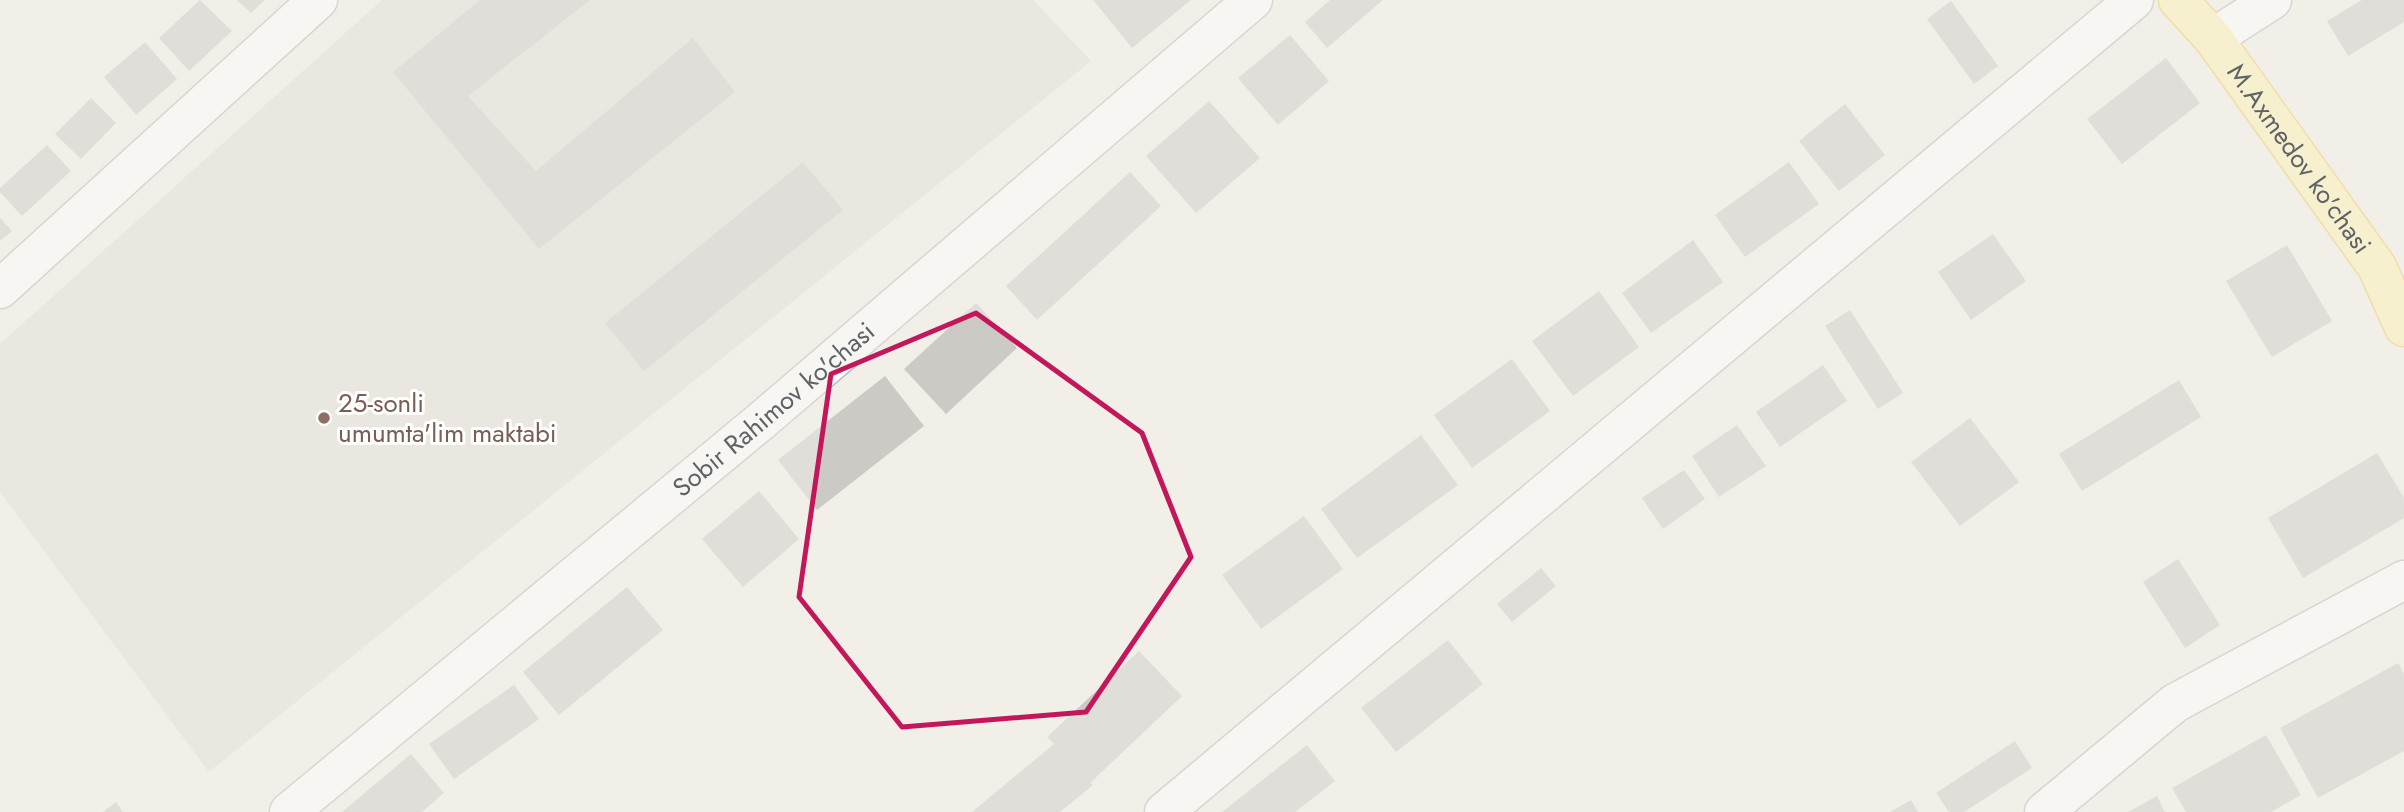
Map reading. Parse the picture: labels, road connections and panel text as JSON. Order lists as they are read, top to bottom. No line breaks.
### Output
{"streets":{"main road":["M.Axmedov ko'chasi"],"street":["Sobir Rahimov ko'chasi"]},"places":["25-sonli umumta'lim maktabi"]}
